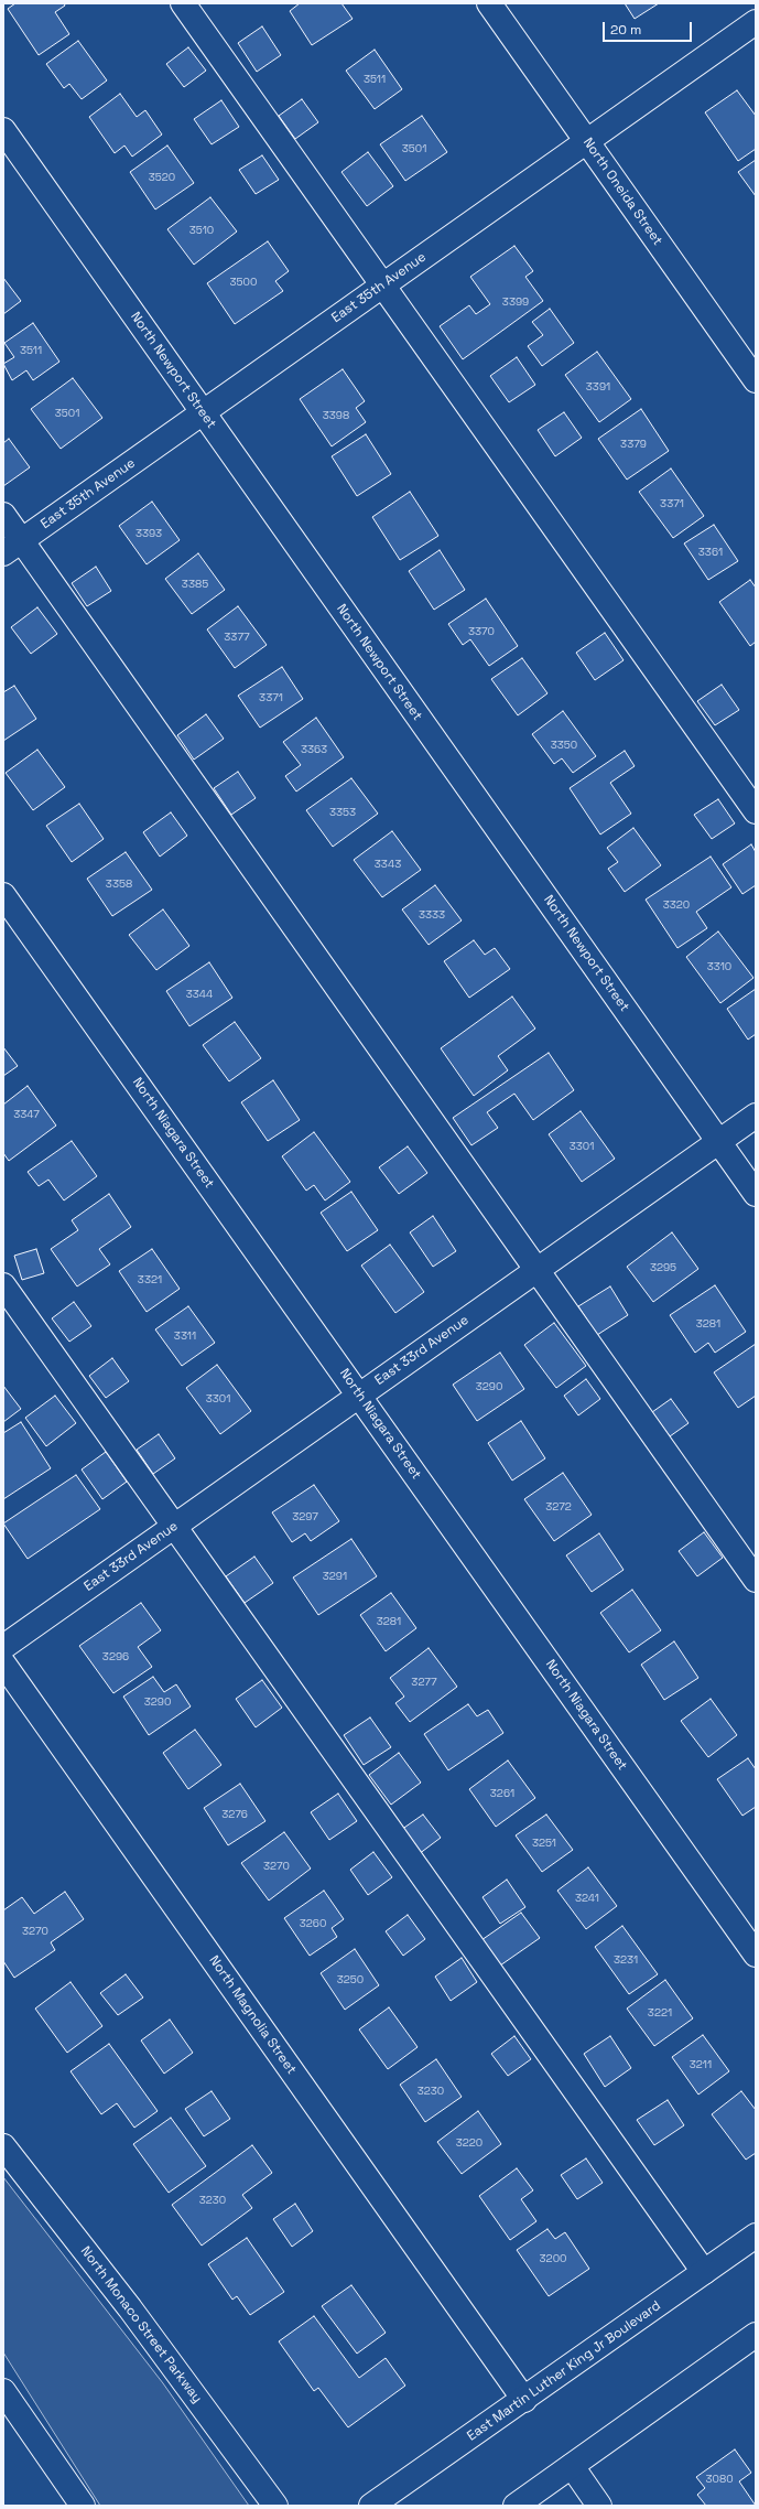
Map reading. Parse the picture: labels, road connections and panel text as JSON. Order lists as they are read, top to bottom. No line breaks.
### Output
{"streets":{"street":["North Oneida Street","East 35th Avenue","North Newport Street","North Niagara Street","East 33rd Avenue","North Magnolia Street","North Monaco Street Parkway","East Martin Luther King Jr Boulevard"]},"crossings":[["North Oneida Street","East 35th Avenue"],["East 35th Avenue","North Newport Street"],["North Newport Street","East 33rd Avenue"],["North Niagara Street","East 33rd Avenue"],["North Magnolia Street","East Martin Luther King Jr Boulevard"]],"house_numbers":["3511","3501","3520","3510","3500","3399","3511","3391","3501","3398","3379","3371","3393","3361","3385","3370","3377","3371","3350","3363","3353","3343","3358","3320","3333","3310","3344","3347","3301","3295","3321","3281","3311","3290","3301","3272","3297","3291","3281","3296","3277","3290","3261","3276","3251","3270","3241","3260","3270","3231","3250","3221","3211","3230","3220","3230","3200","3080"],"scale_bar":"20 m"}
